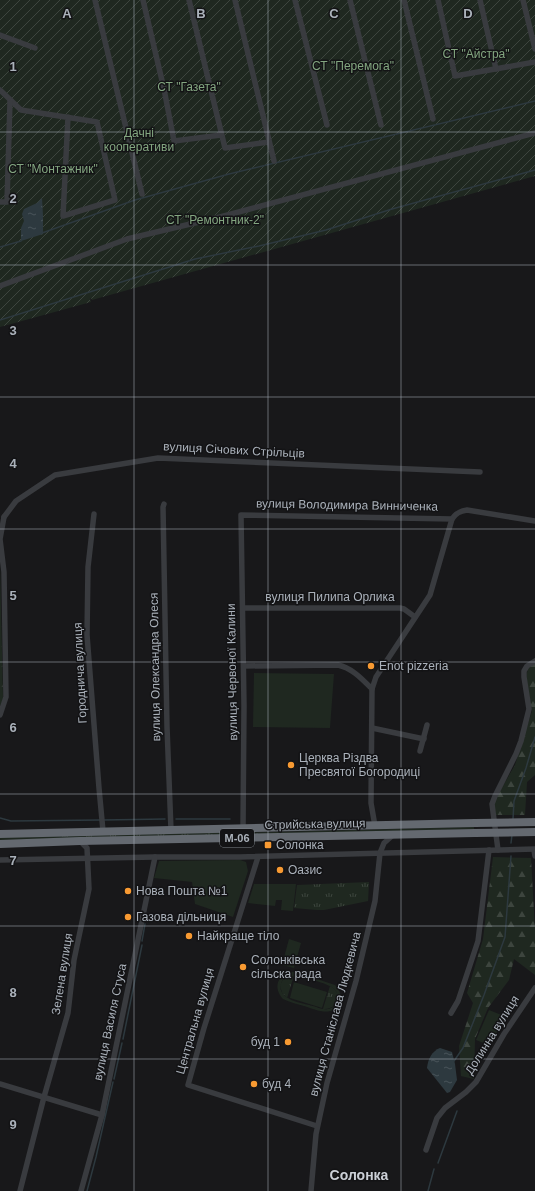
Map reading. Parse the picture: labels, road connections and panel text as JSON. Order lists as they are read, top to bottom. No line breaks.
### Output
{"streets":{"highway":["Стрийська вулиця","М-06"],"street":["вулиця Січових Стрільців","вулиця Володимира Винниченка","вулиця Пилипа Орлика","вулиця Олександра Олеся","вулиця Червоної Калини","Городнича вулиця","Зелена вулиця","вулиця Станіслава Людкевича","Центральна вулиця","вулиця Василя Стуса","Долинна вулиця"]},"crossings":[["вулиця Володимира Винниченка","вулиця Червоної Калини"],["вулиця Пилипа Орлика","вулиця Червоної Калини"],["вулиця Олександра Олеся","Стрийська вулиця"],["вулиця Червоної Калини","Стрийська вулиця"],["Городнича вулиця","Стрийська вулиця"],["Стрийська вулиця","Зелена вулиця"],["Стрийська вулиця","вулиця Станіслава Людкевича"],["вулиця Станіслава Людкевича","Центральна вулиця"]],"districts":["Солонка"],"parks":["СТ \"Айстра\"","СТ \"Перемога\"","СТ \"Газета\"","Дачні кооперативи","СТ \"Монтажник\"","СТ \"Ремонтник-2\""],"places":{"other":["Enot pizzeria","Церква Різдва Пресвятої Богородиці","Оазис","Нова Пошта №1","Газова дільниця","Найкраще тіло","Солонківська сільска рада","буд 1","буд 4"],"transit":["Солонка"]},"grid":{"columns":["A","B","C","D"],"rows":["1","2","3","4","5","6","7","8","9"]}}
